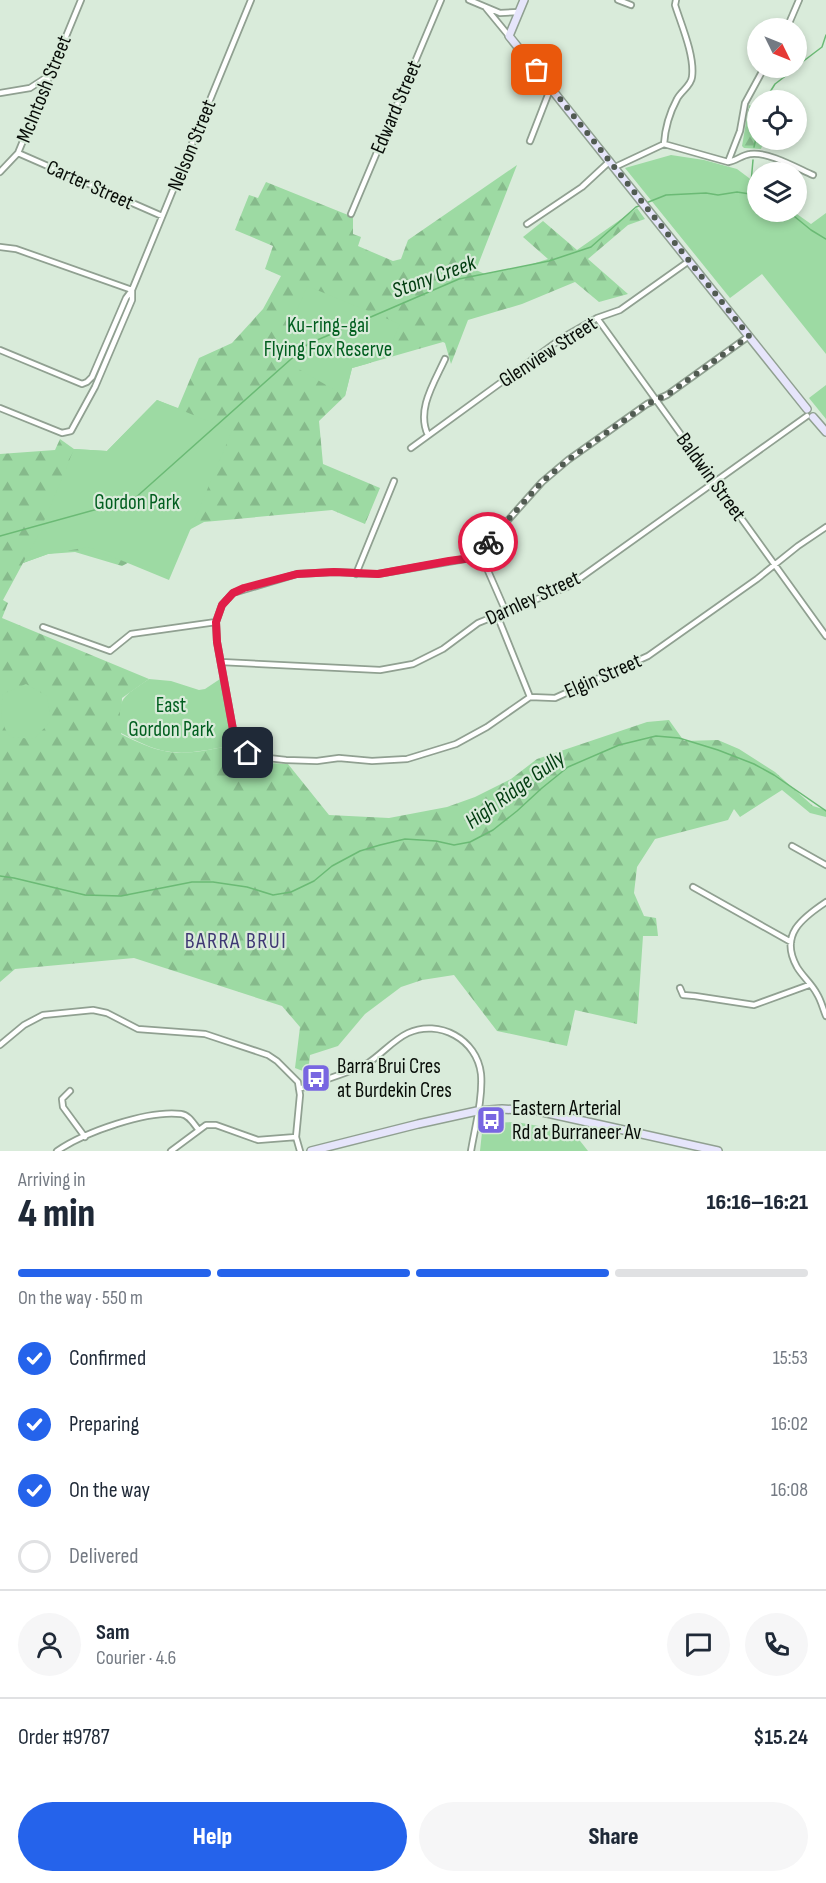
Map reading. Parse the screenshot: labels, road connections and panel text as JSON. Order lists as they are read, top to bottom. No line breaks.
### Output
{"streets":{"street":["McIntosh Street","Edward Street","Nelson Street","Carter Street","Glenview Street","Baldwin Street","Darnley Street","Elgin Street"]},"crossings":[["McIntosh Street","Carter Street"],["Nelson Street","Carter Street"],["Glenview Street","Baldwin Street"],["Baldwin Street","Darnley Street"],["Baldwin Street","Elgin Street"]],"districts":["BARRA BRUI"],"water":["Stony Creek","High Ridge Gully"],"parks":["Ku-ring-gai Flying Fox Reserve","Gordon Park","East Gordon Park"],"places":{"bus stop":["Barra Brui Cres at Burdekin Cres","Eastern Arterial Rd at Burraneer Av"]},"north":"bottom right","page":{"heading":["4 min","Arriving in","16:16–16:21"],"panel":["Sam","Courier · 4.6","Order #9787","$15.24"],"bar":"On the way · 550 m","list":[["Confirmed","15:53"],["Preparing","16:02"],["On the way","16:08"],"Delivered"],"buttons":["Help","Share"]}}
